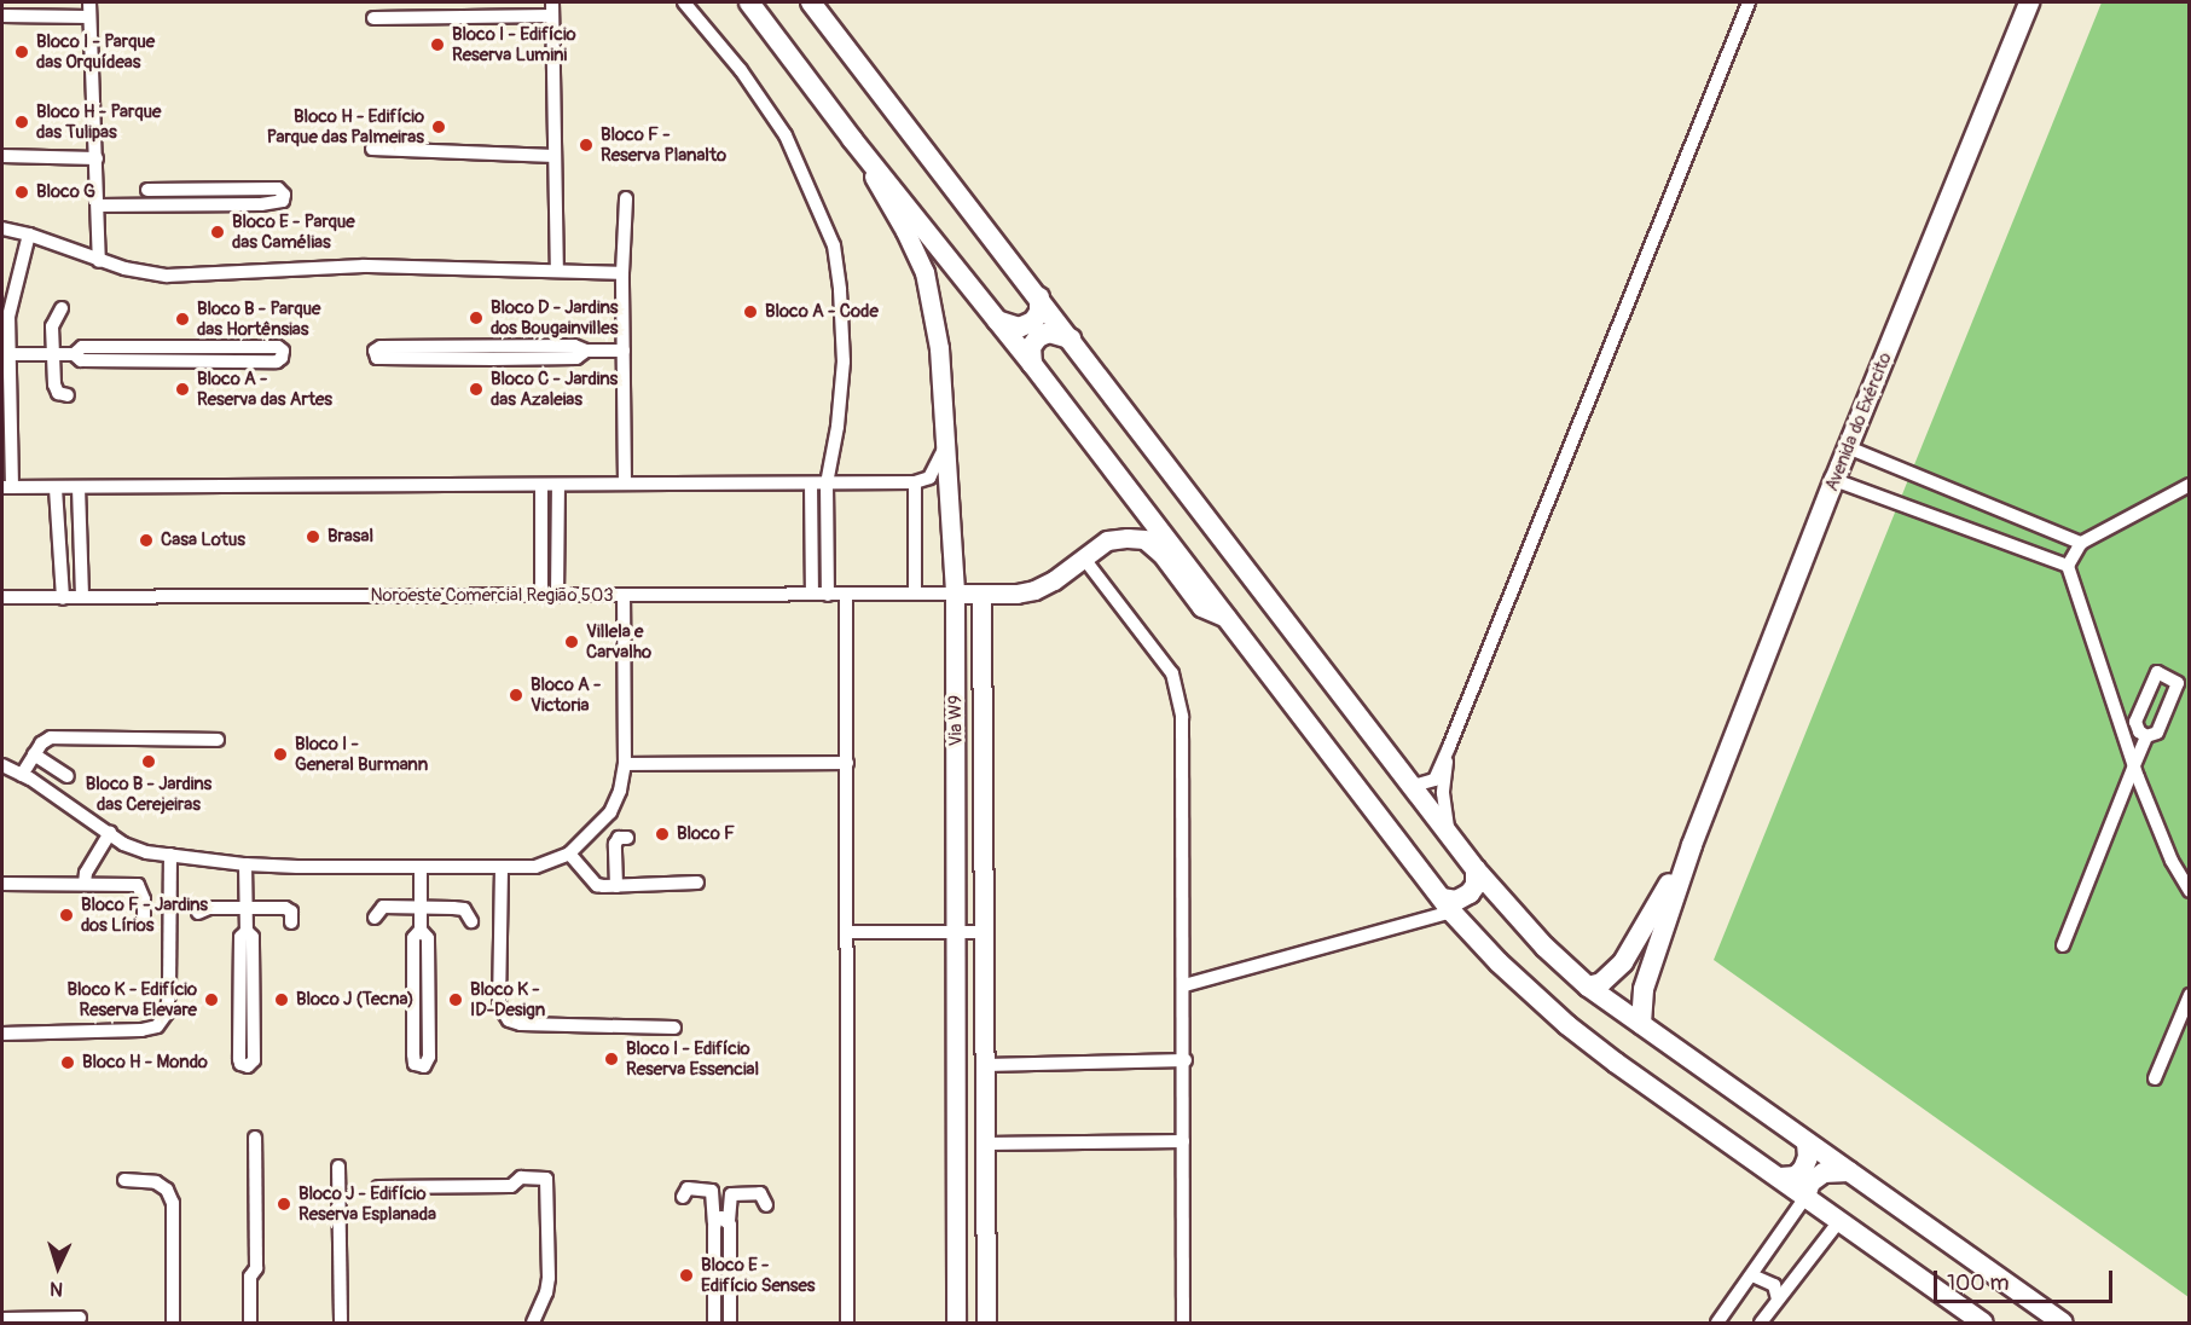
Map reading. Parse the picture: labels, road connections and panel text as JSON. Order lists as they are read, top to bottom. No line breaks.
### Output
{"streets":{"main road":["Avenida do Exército"],"street":["Noroeste Comercial Região 503","Via W9"]},"crossings":[["Noroeste Comercial Região 503","Via W9"]],"places":["Bloco I - Edifício Reserva Lumini","Bloco I - Parque das Orquídeas","Bloco H - Parque das Tulipas","Bloco H - Edifício Parque das Palmeiras","Bloco F - Reserva Planalto","Bloco G","Bloco E - Parque das Camélias","Bloco A - Code","Bloco D - Jardins dos Bougainvilles","Bloco B - Parque das Hortênsias","Bloco A - Reserva das Artes","Bloco C - Jardins das Azaleias","Brasal","Casa Lotus","Villela e Carvalho","Bloco A - Victoria","Bloco I - General Burmann","Bloco B - Jardins das Cerejeiras","Bloco F","Bloco F - Jardins dos Lírios","Bloco K - Edifício Reserva Elevare","Bloco J (Tecna)","Bloco K - ID-Design","Bloco I - Edifício Reserva Essencial","Bloco H - Mondo","Bloco J - Edifício Reserva Esplanada","Bloco E - Edifício Senses"],"scale_bar":"100 m","north":"bottom"}
